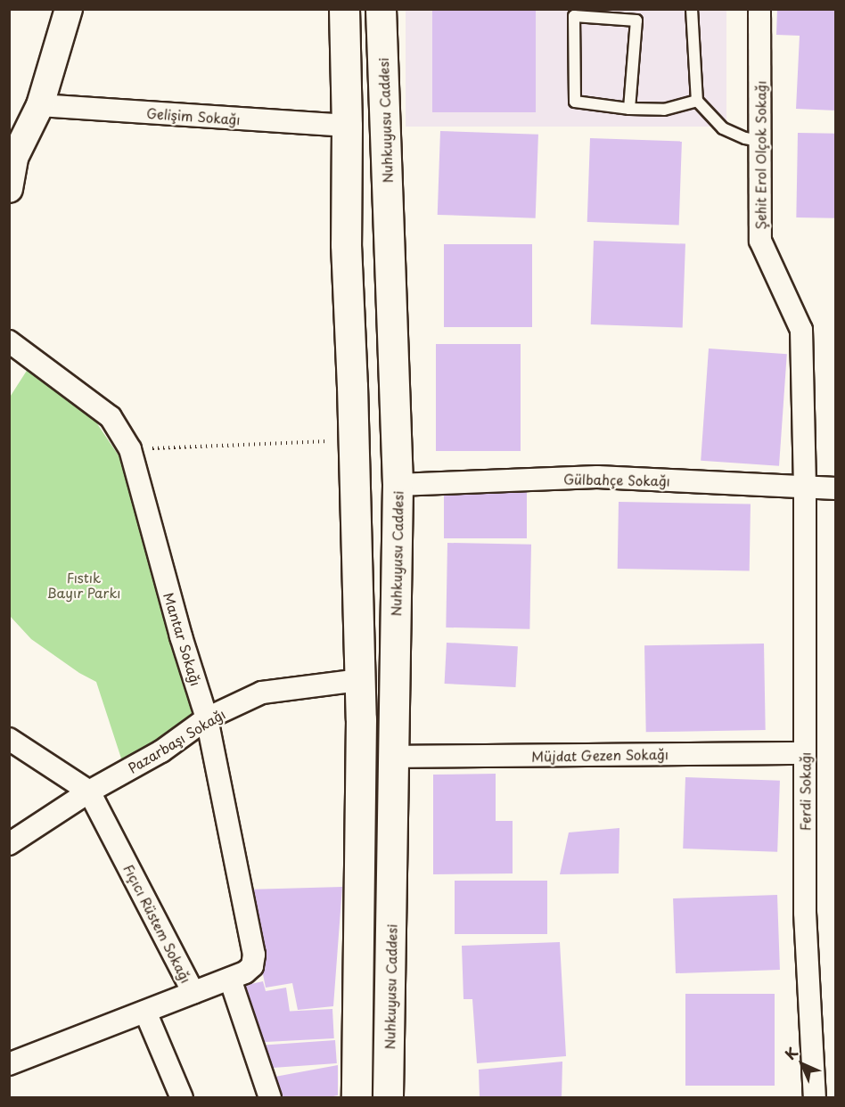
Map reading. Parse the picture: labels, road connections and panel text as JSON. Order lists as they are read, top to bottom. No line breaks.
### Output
{"streets":{"main road":["Nuhkuyusu Caddesi"],"street":["Gelişim Sokağı","Şehit Erol Olçok Sokağı","Gülbahçe Sokağı","Mantar Sokağı","Pazarbaşı Sokağı","Müjdat Gezen Sokağı","Ferdi Sokağı","Fıçıcı Rüstem Sokağı"]},"crossings":[["Nuhkuyusu Caddesi","Gülbahçe Sokağı"],["Nuhkuyusu Caddesi","Müjdat Gezen Sokağı"],["Şehit Erol Olçok Sokağı","Gülbahçe Sokağı"],["Şehit Erol Olçok Sokağı","Ferdi Sokağı"],["Gülbahçe Sokağı","Ferdi Sokağı"],["Mantar Sokağı","Pazarbaşı Sokağı"],["Mantar Sokağı","Fıçıcı Rüstem Sokağı"],["Pazarbaşı Sokağı","Fıçıcı Rüstem Sokağı"],["Müjdat Gezen Sokağı","Ferdi Sokağı"]],"parks":["Fıstık Bayır Parkı"],"north":"top left"}
